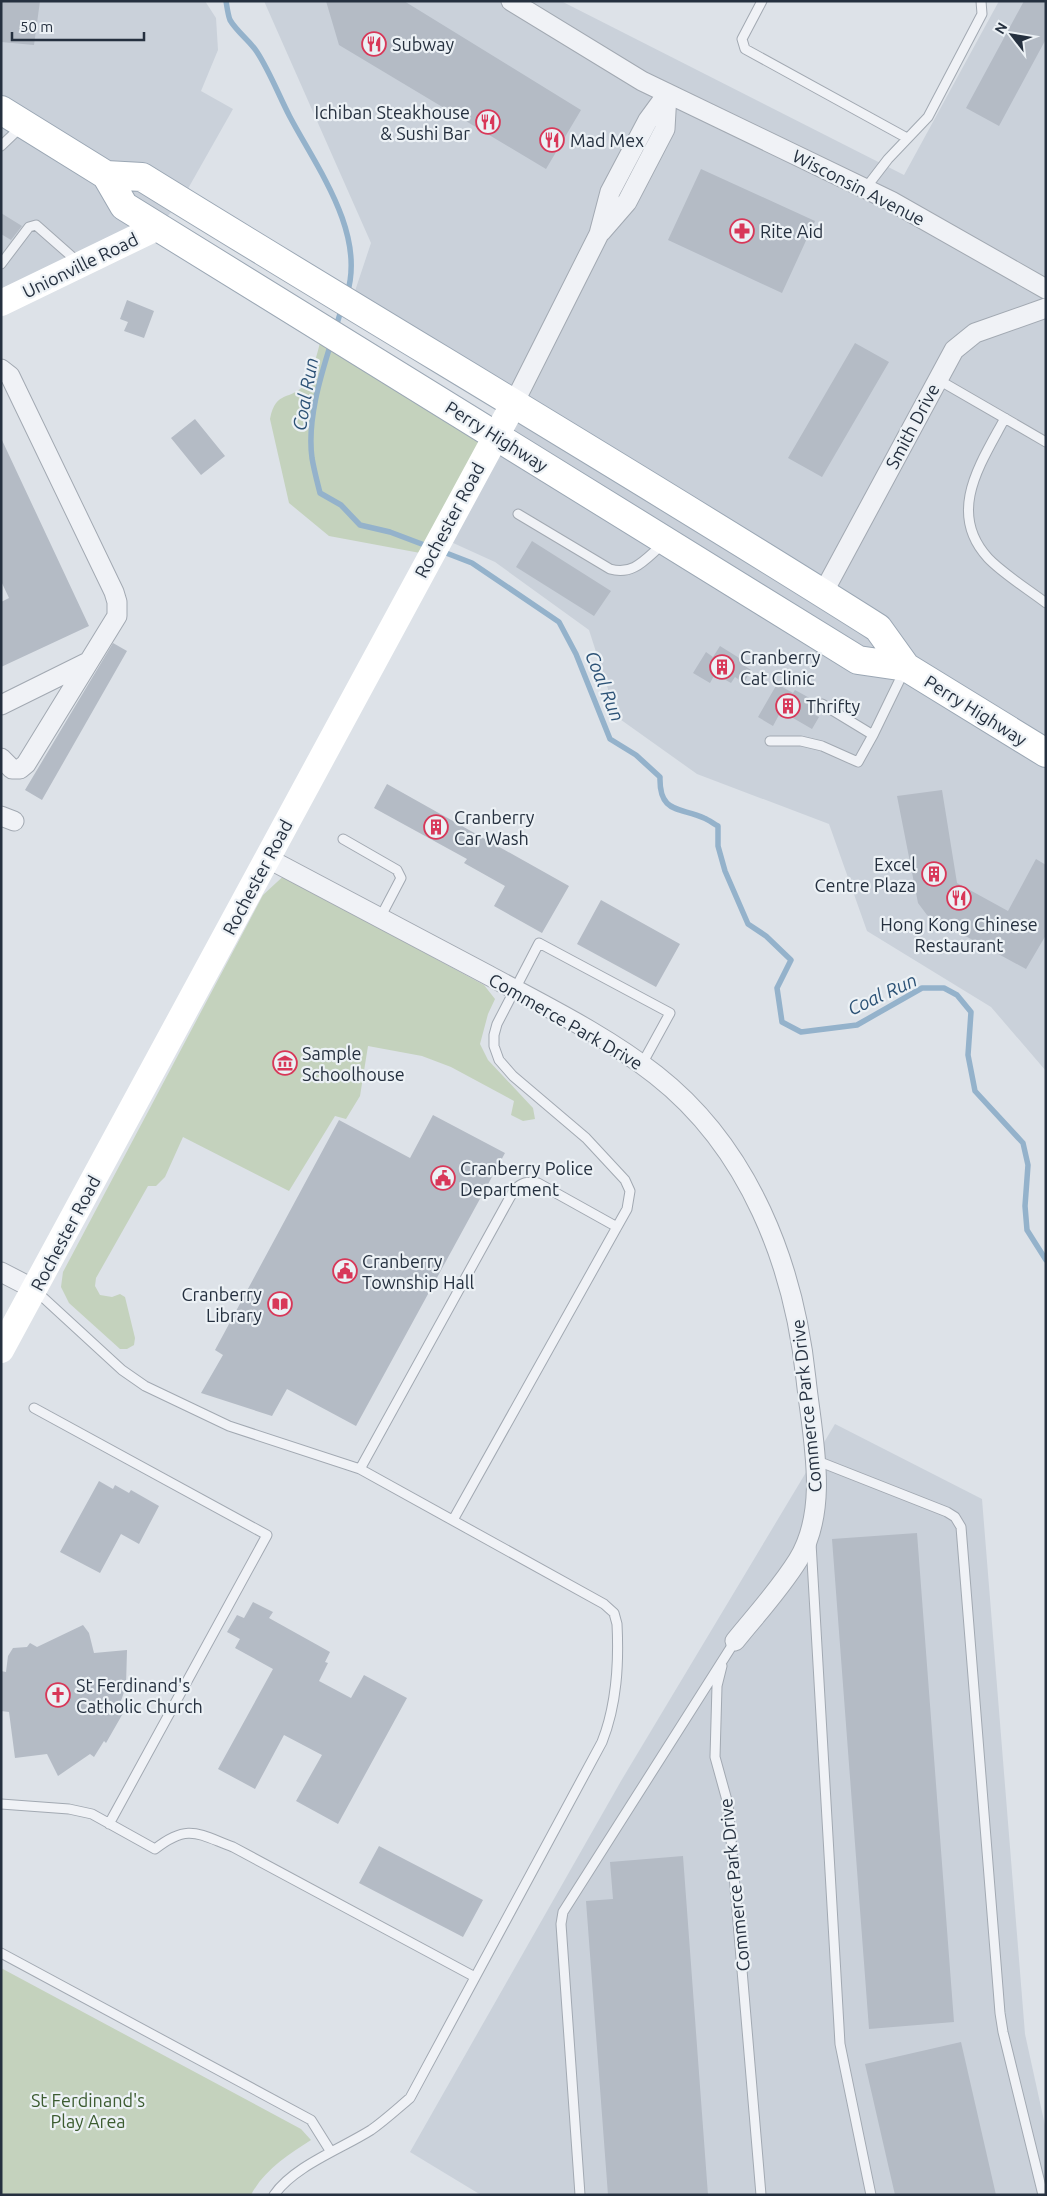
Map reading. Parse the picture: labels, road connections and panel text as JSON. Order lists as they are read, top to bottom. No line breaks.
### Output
{"streets":{"main road":["Perry Highway"],"street":["Wisconsin Avenue","Unionville Road","Smith Drive","Rochester Road","Commerce Park Drive"]},"crossings":[["Unionville Road","Perry Highway"],["Smith Drive","Perry Highway"],["Perry Highway","Rochester Road"],["Rochester Road","Commerce Park Drive"]],"water":["Coal Run"],"parks":["St Ferdinand's Play Area"],"places":{"restaurant":["Subway","Ichiban Steakhouse & Sushi Bar","Mad Mex","Hong Kong Chinese Restaurant"],"pharmacy":["Rite Aid"],"building":["Cranberry Cat Clinic","Thrifty","Cranberry Car Wash","Excel Centre Plaza"],"museum":["Sample Schoolhouse"],"public building":["Cranberry Police Department","Cranberry Township Hall"],"library":["Cranberry Library"],"church":["St Ferdinand's Catholic Church"]},"scale_bar":"50 m","north":"top left"}
